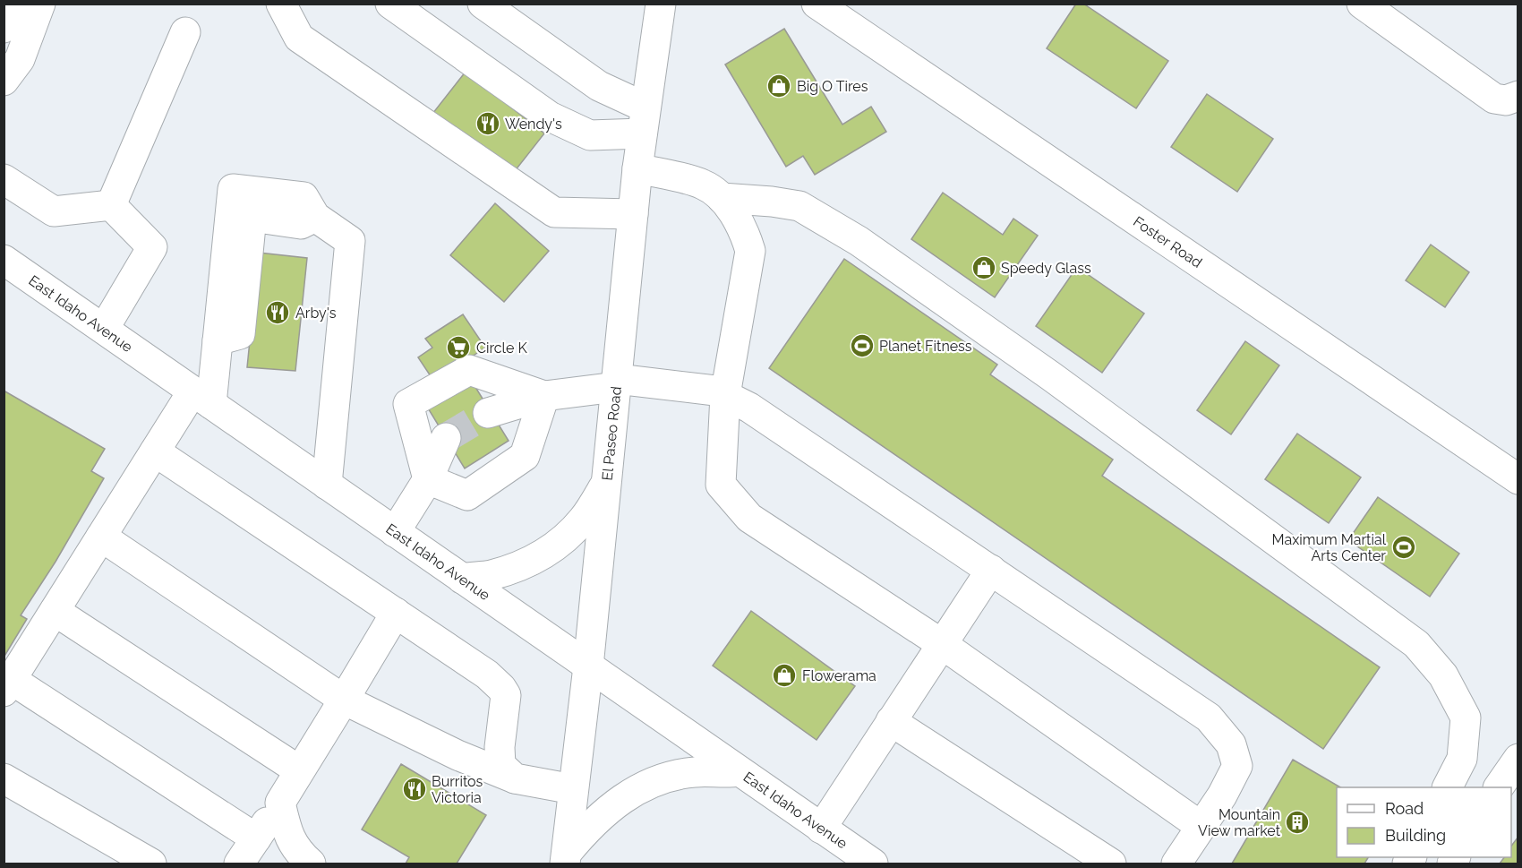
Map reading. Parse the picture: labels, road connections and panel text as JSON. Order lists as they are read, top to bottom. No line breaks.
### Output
{"streets":{"street":["Foster Road","East Idaho Avenue","El Paseo Road"]},"crossings":[["East Idaho Avenue","El Paseo Road"]],"places":{"shop":["Big O Tires","Speedy Glass","Flowerama"],"restaurant":["Wendy's","Arby's","Burritos Victoria"],"sports":["Planet Fitness","Maximum Martial Arts Center"],"supermarket":["Circle K"],"building":["Mountain View market"]},"legend":["Road","Building"]}
